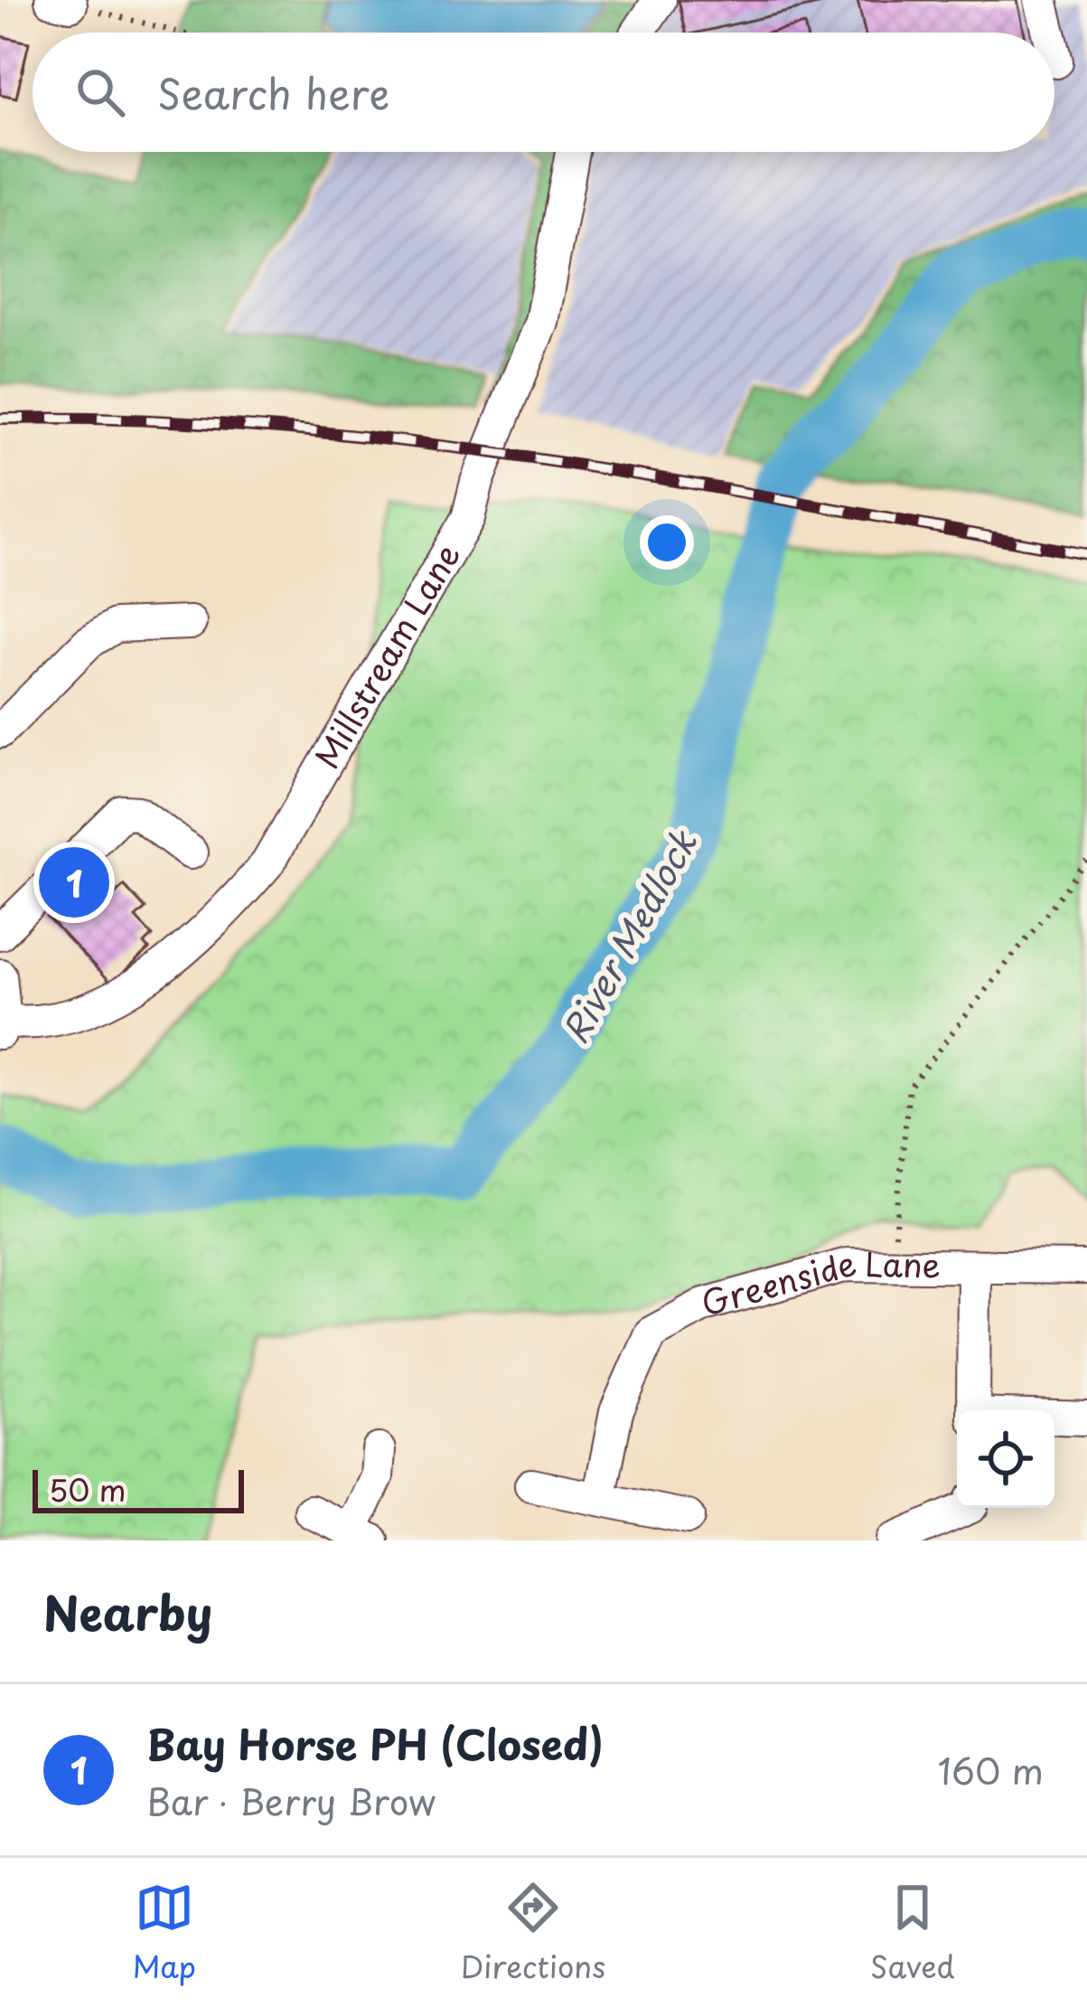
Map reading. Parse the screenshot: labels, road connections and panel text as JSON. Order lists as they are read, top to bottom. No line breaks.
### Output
{"streets":{"street":["Millstream Lane","Greenside Lane"]},"water":["River Medlock"],"scale_bar":"50 m","page":{"search":"Search here","pins":"1","scale":"50 m","heading":"Nearby","list":[{"mark":"1","name":"Bay Horse PH (Closed)","note":"Bar · Berry Brow","value":"160 m"}],"nav":["Map","Directions","Saved"]}}
